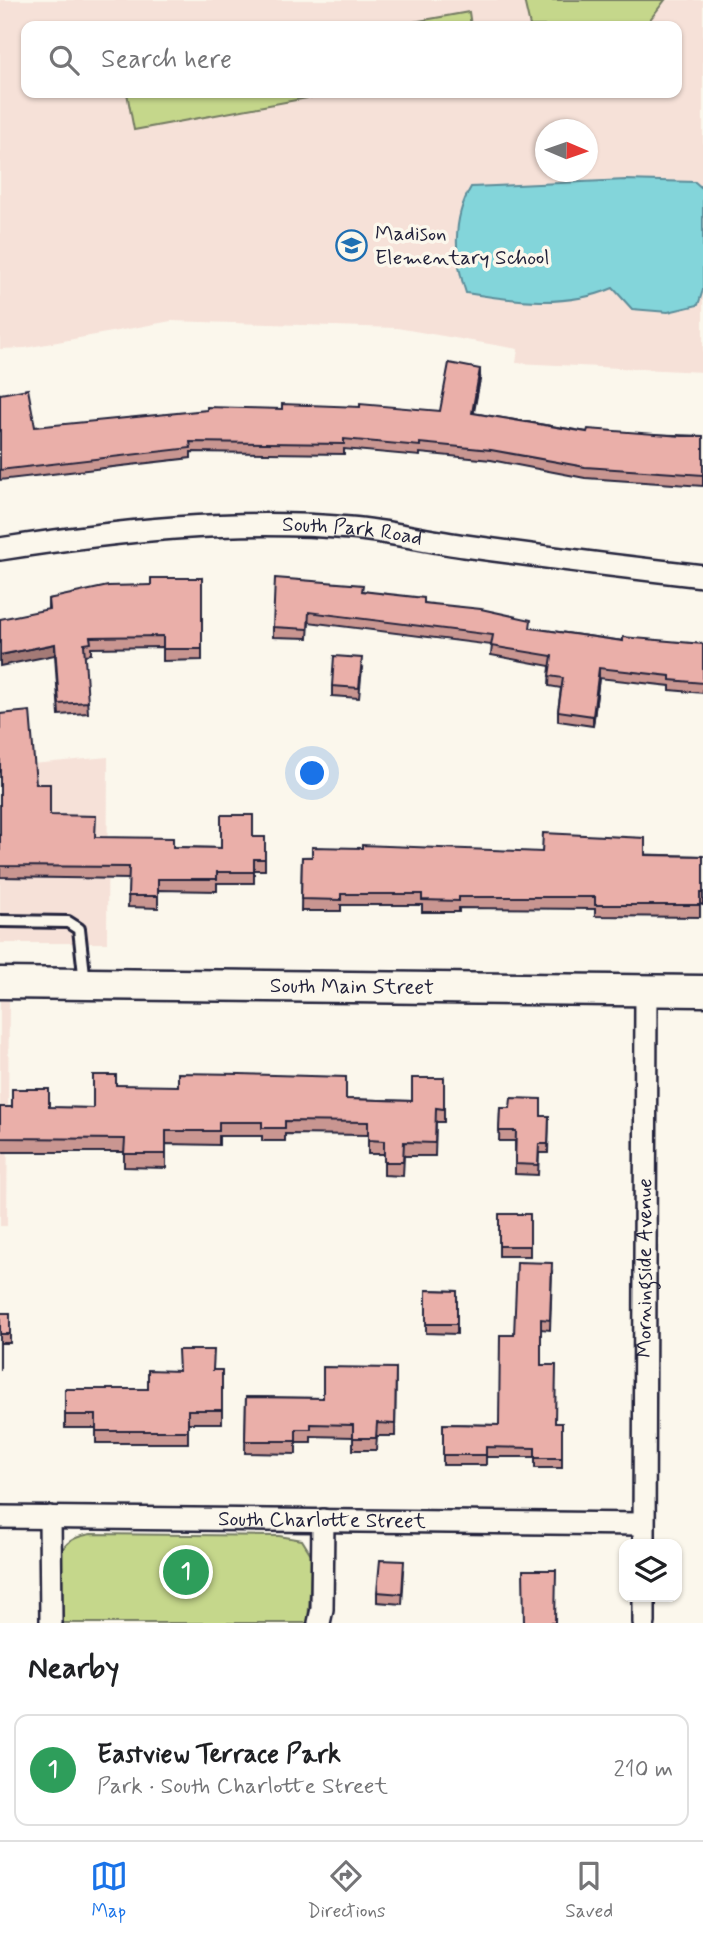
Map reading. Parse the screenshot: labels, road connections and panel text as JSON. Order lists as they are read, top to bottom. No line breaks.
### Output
{"streets":{"main road":["South Main Street"],"street":["South Park Road","Morningside Avenue","South Charlotte Street"]},"crossings":[["South Main Street","Morningside Avenue"],["Morningside Avenue","South Charlotte Street"]],"places":{"school or university":["Madison Elementary School"]},"north":"right","page":{"search":"Search here","pins":"1","heading":"Nearby","list":[{"mark":"1","name":"Eastview Terrace Park","note":"Park · South Charlotte Street","value":"210 m"}],"nav":["Map","Directions","Saved"]}}
